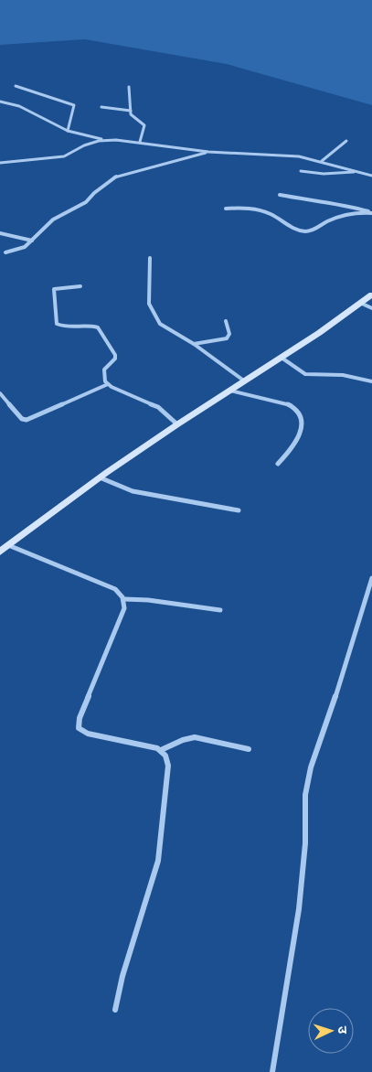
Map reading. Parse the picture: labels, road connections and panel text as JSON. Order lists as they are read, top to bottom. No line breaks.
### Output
{"north":"right"}
